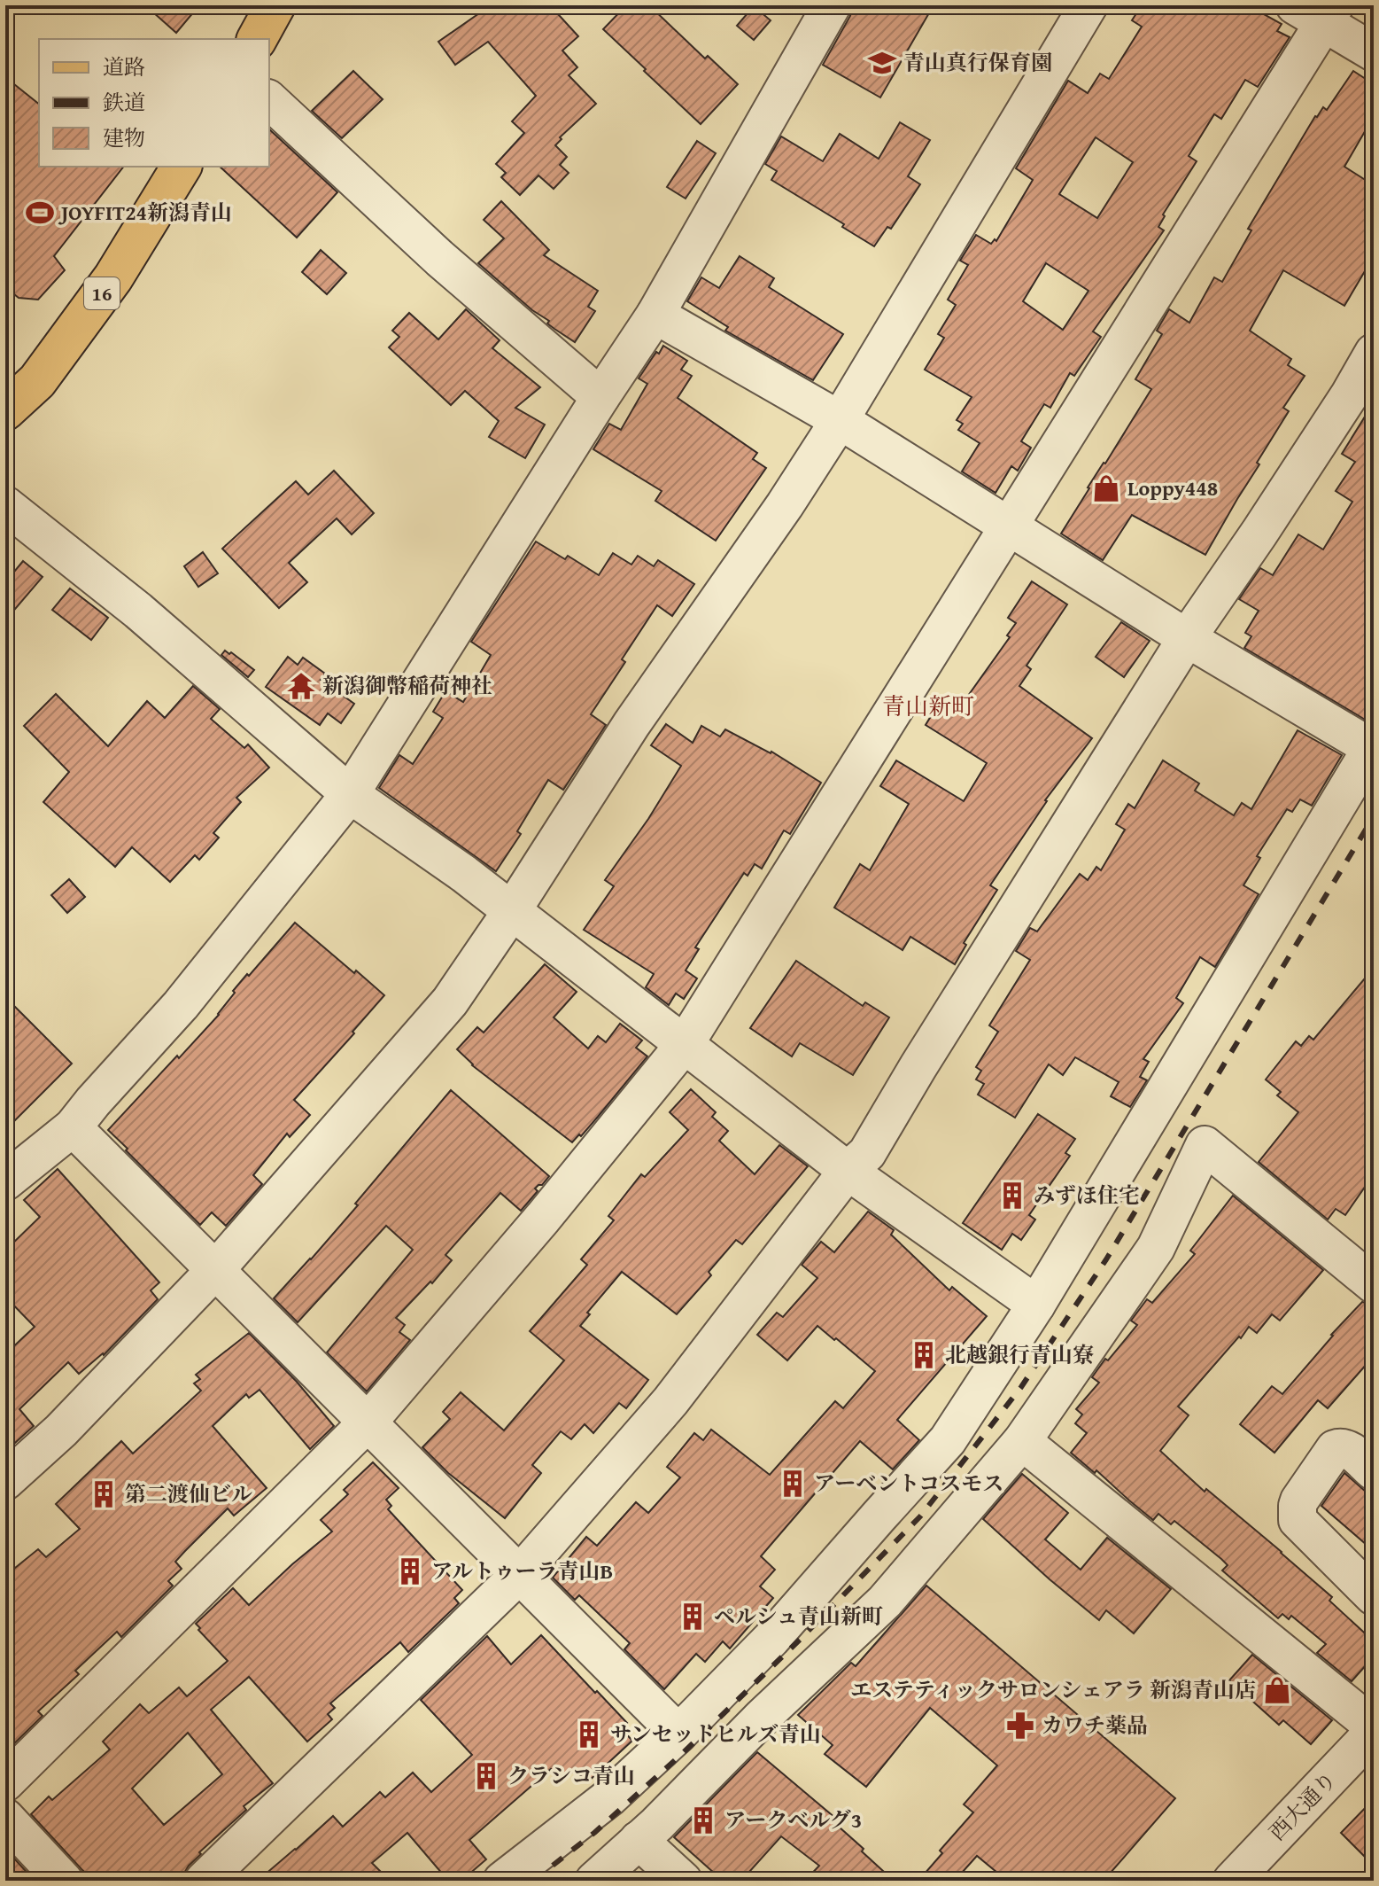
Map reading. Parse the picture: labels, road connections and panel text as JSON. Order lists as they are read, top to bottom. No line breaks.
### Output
{"streets":{"main road":["16"],"street":["西大通り"]},"districts":["青山新町"],"places":{"school or university":["青山真行保育園"],"sports":["JOYFIT24新潟青山"],"shop":["Loppy448","エステティックサロンシェアラ 新潟青山店"],"temple":["新潟御幣稲荷神社"],"building":["みずほ住宅","北越銀行青山寮","アーベントコスモス","第二渡仙ビル","アルトゥーラ青山B","ペルシュ青山新町","サンセットヒルズ青山","クラシコ青山","アークベルグ3"],"pharmacy":["カワチ薬品"]},"legend":["道路","鉄道","建物"]}
